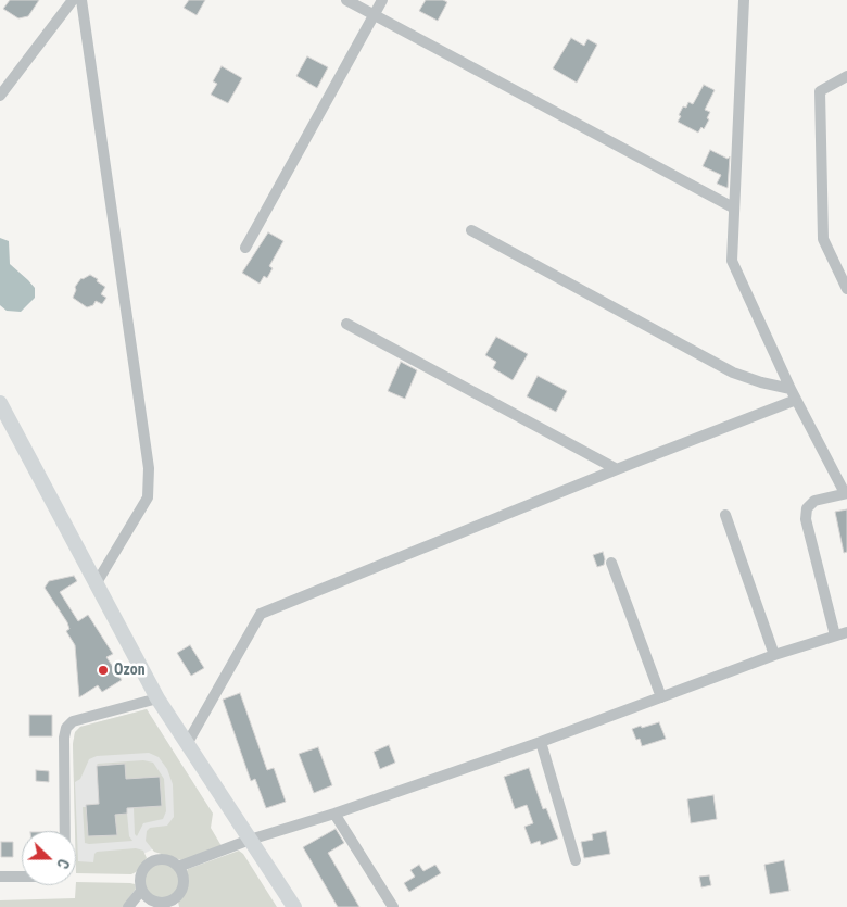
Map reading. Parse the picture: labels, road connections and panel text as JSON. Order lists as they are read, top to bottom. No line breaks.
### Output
{"places":["Ozon"],"north":"right"}
